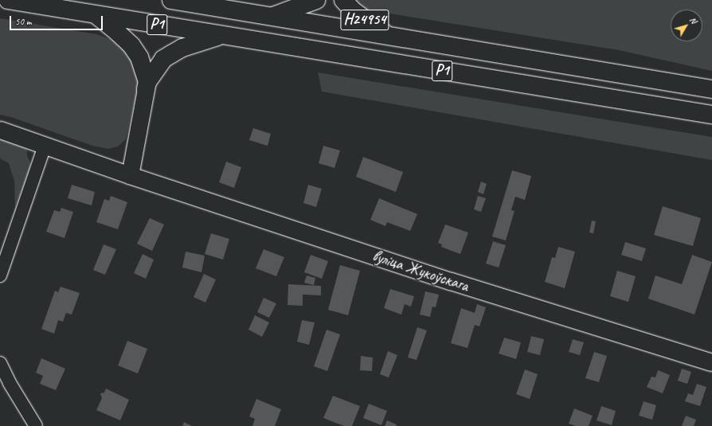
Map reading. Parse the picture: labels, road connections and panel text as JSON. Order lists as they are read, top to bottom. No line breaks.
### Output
{"streets":{"highway":["Н24954","Р1"],"street":["вуліца Жукоўскага"]},"crossings":[["Н24954","Р1"]],"scale_bar":"50 m","north":"top right"}
